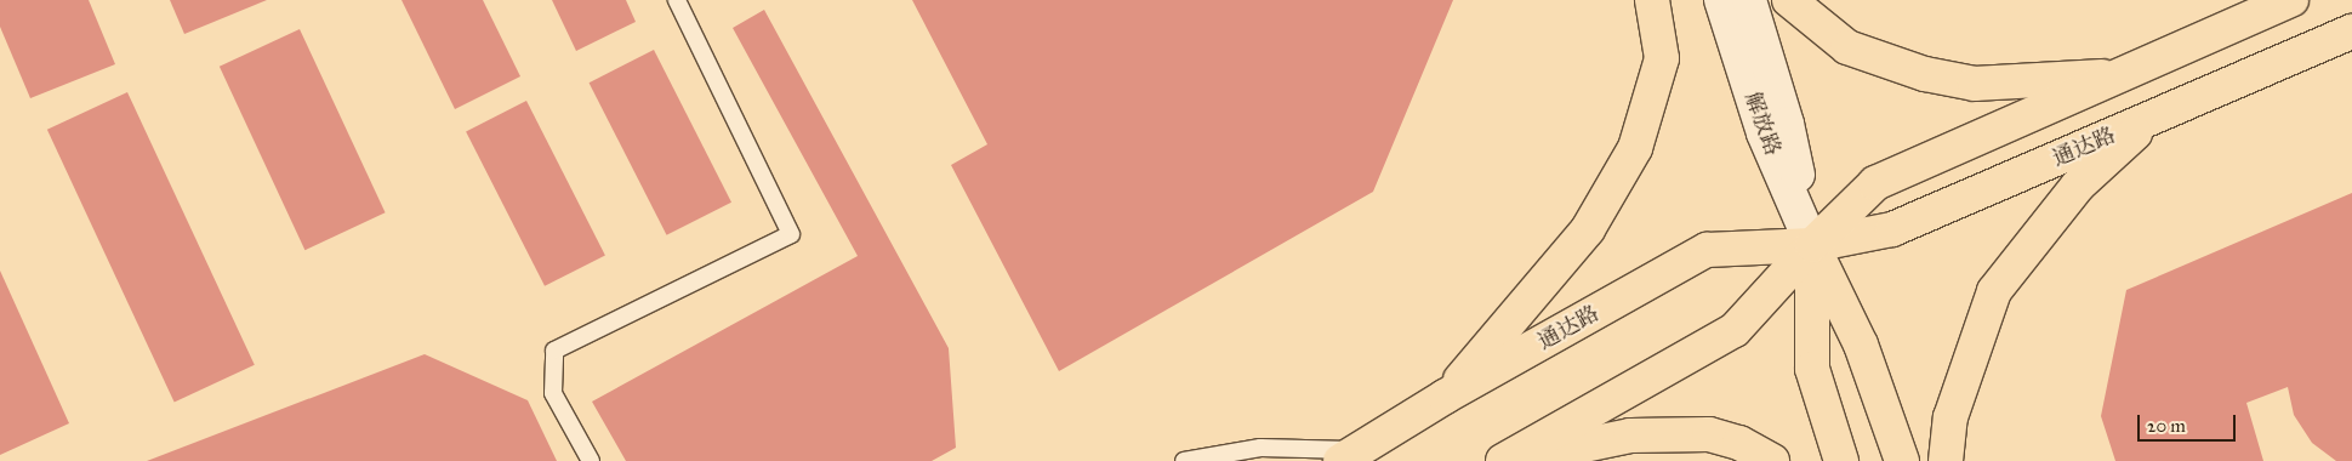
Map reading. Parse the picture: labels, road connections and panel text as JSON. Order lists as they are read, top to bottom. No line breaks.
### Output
{"streets":{"main road":["解放路","通达路"]},"crossings":[["解放路","通达路"]],"scale_bar":"20 m"}
